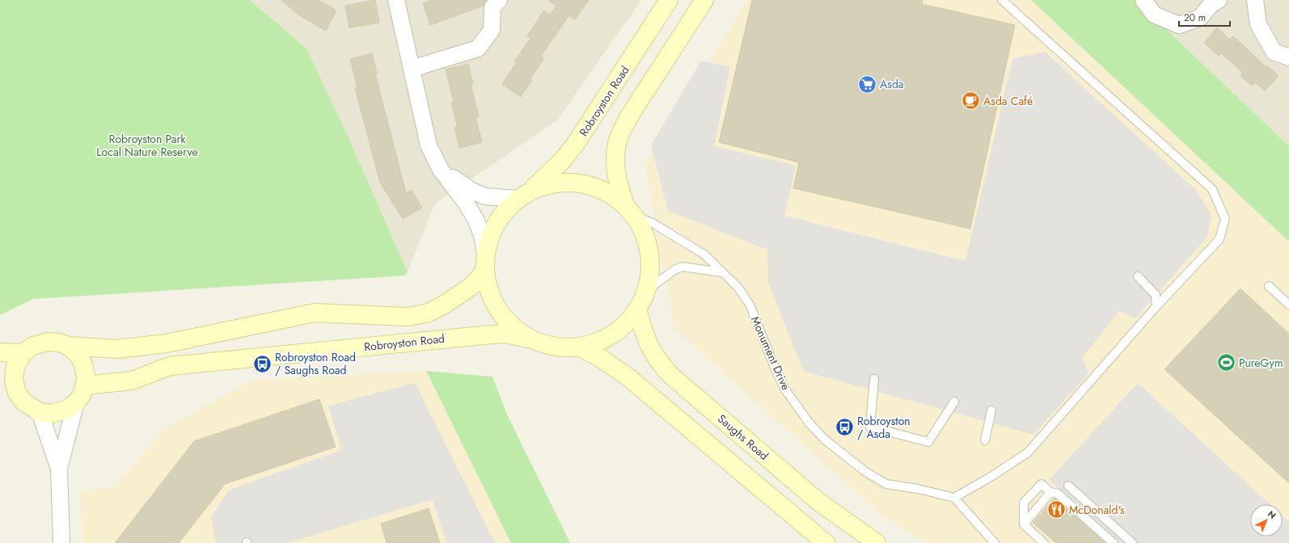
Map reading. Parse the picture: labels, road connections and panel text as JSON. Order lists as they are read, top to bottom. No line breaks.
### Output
{"streets":{"main road":["Robroyston Road","Saughs Road"],"lane":["Monument Drive"]},"parks":["Robroyston Park Local Nature Reserve"],"places":{"supermarket":["Asda"],"cafe":["Asda Café"],"sports":["PureGym"],"bus stop":["Robroyston Road / Saughs Road","Robroyston / Asda"],"restaurant":["McDonald's"]},"scale_bar":"20 m","north":"top right"}
